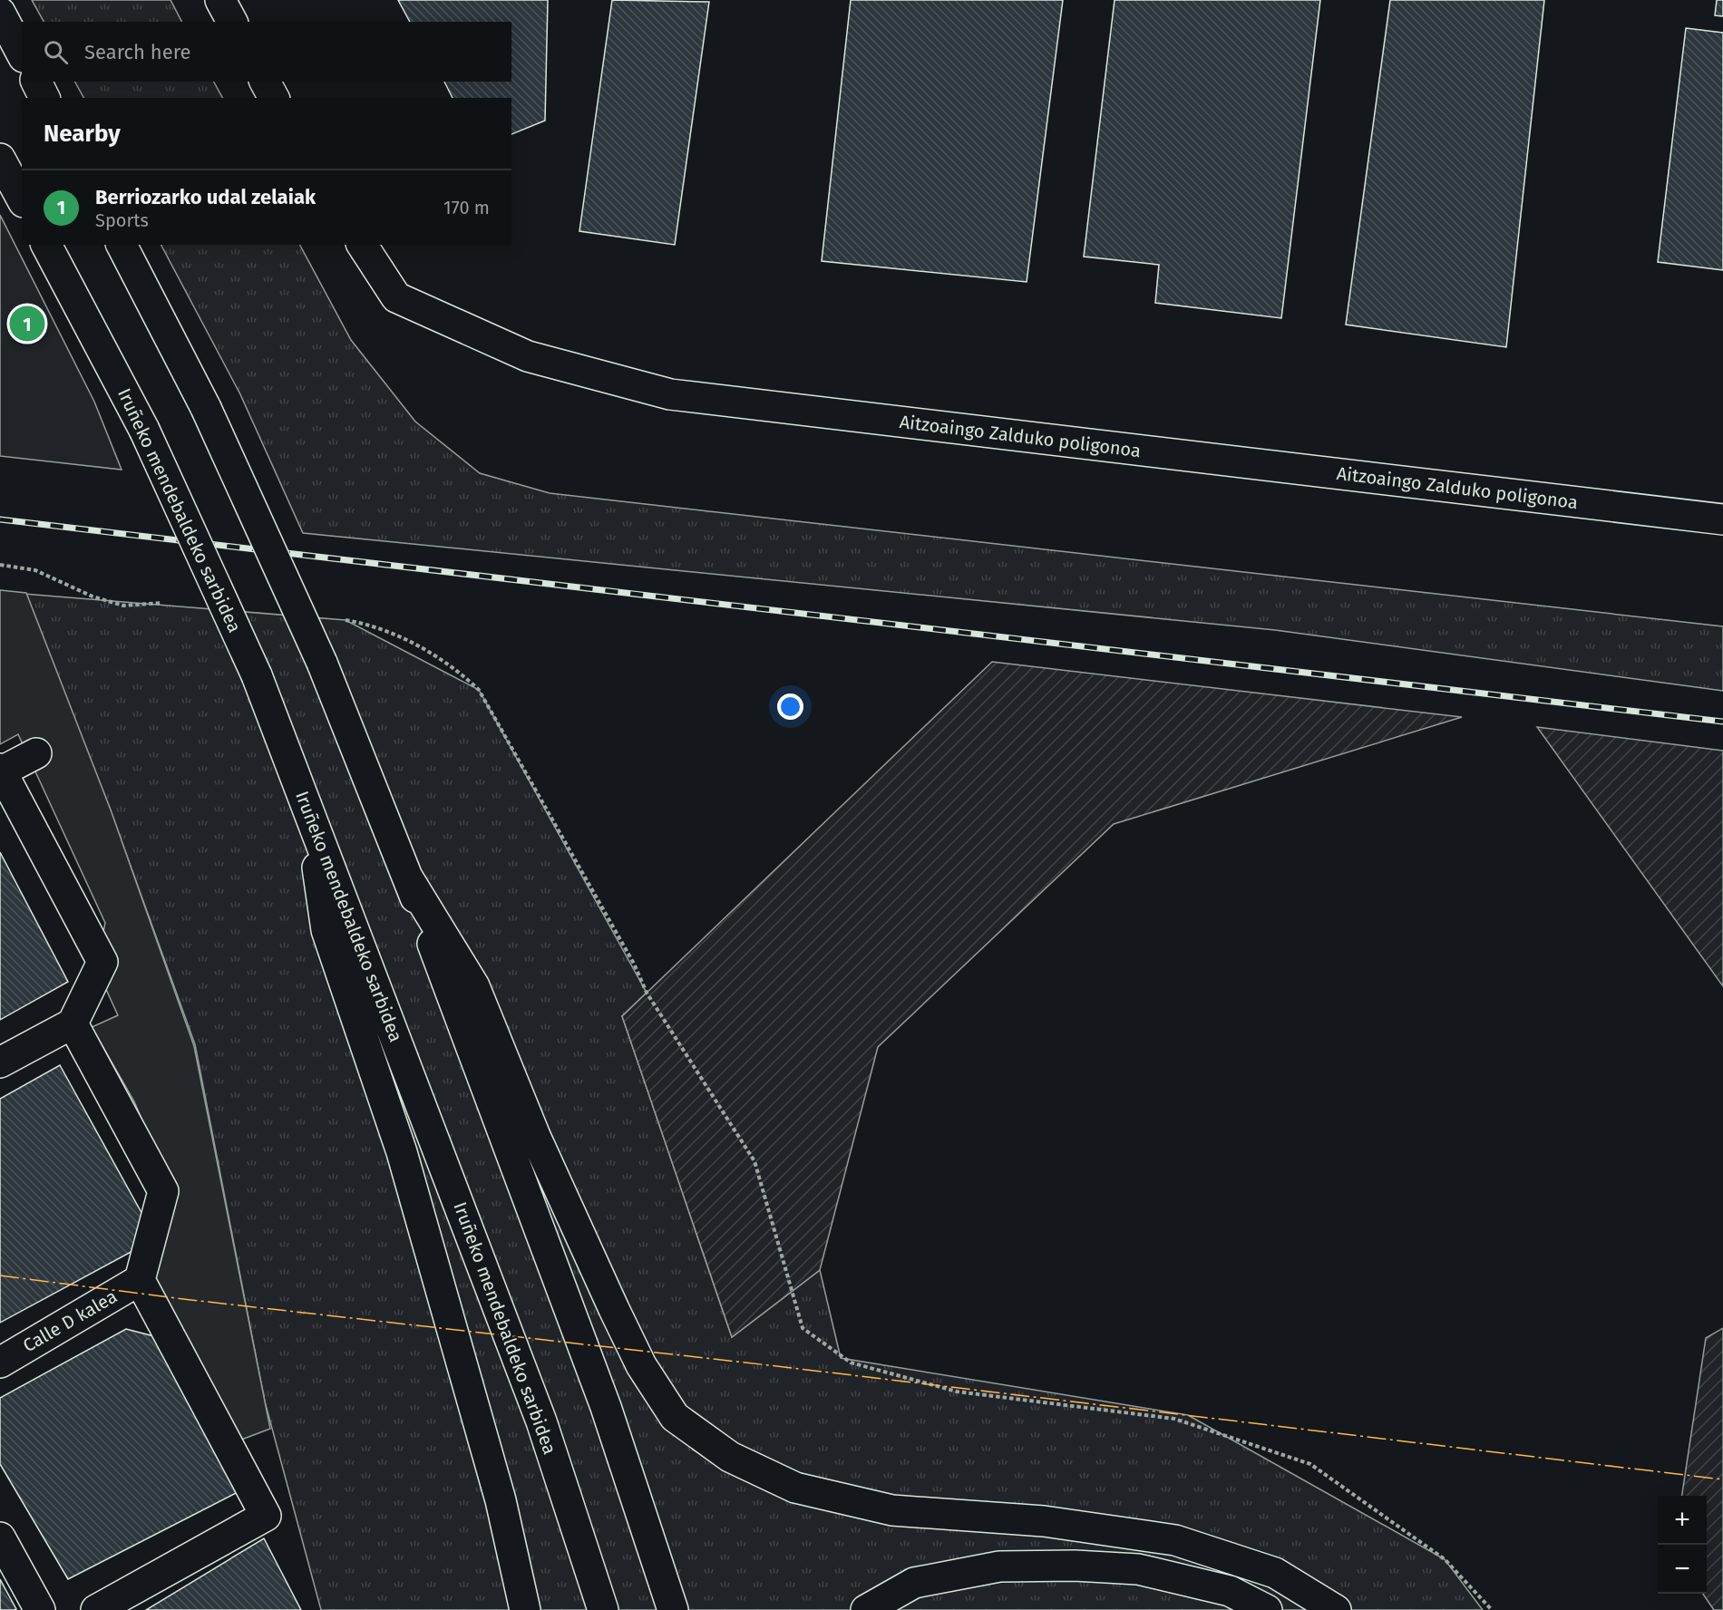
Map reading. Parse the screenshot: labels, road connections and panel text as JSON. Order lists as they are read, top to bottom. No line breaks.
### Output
{"streets":{"main road":["Aitzoaingo Zalduko poligonoa","Iruñeko mendebaldeko sarbidea","Calle D kalea"]},"page":{"search":"Search here","heading":"Nearby","list":[{"mark":"1","name":"Berriozarko udal zelaiak","note":"Sports","value":"170 m"}],"pins":"1","map_buttons":["+","−"]}}
